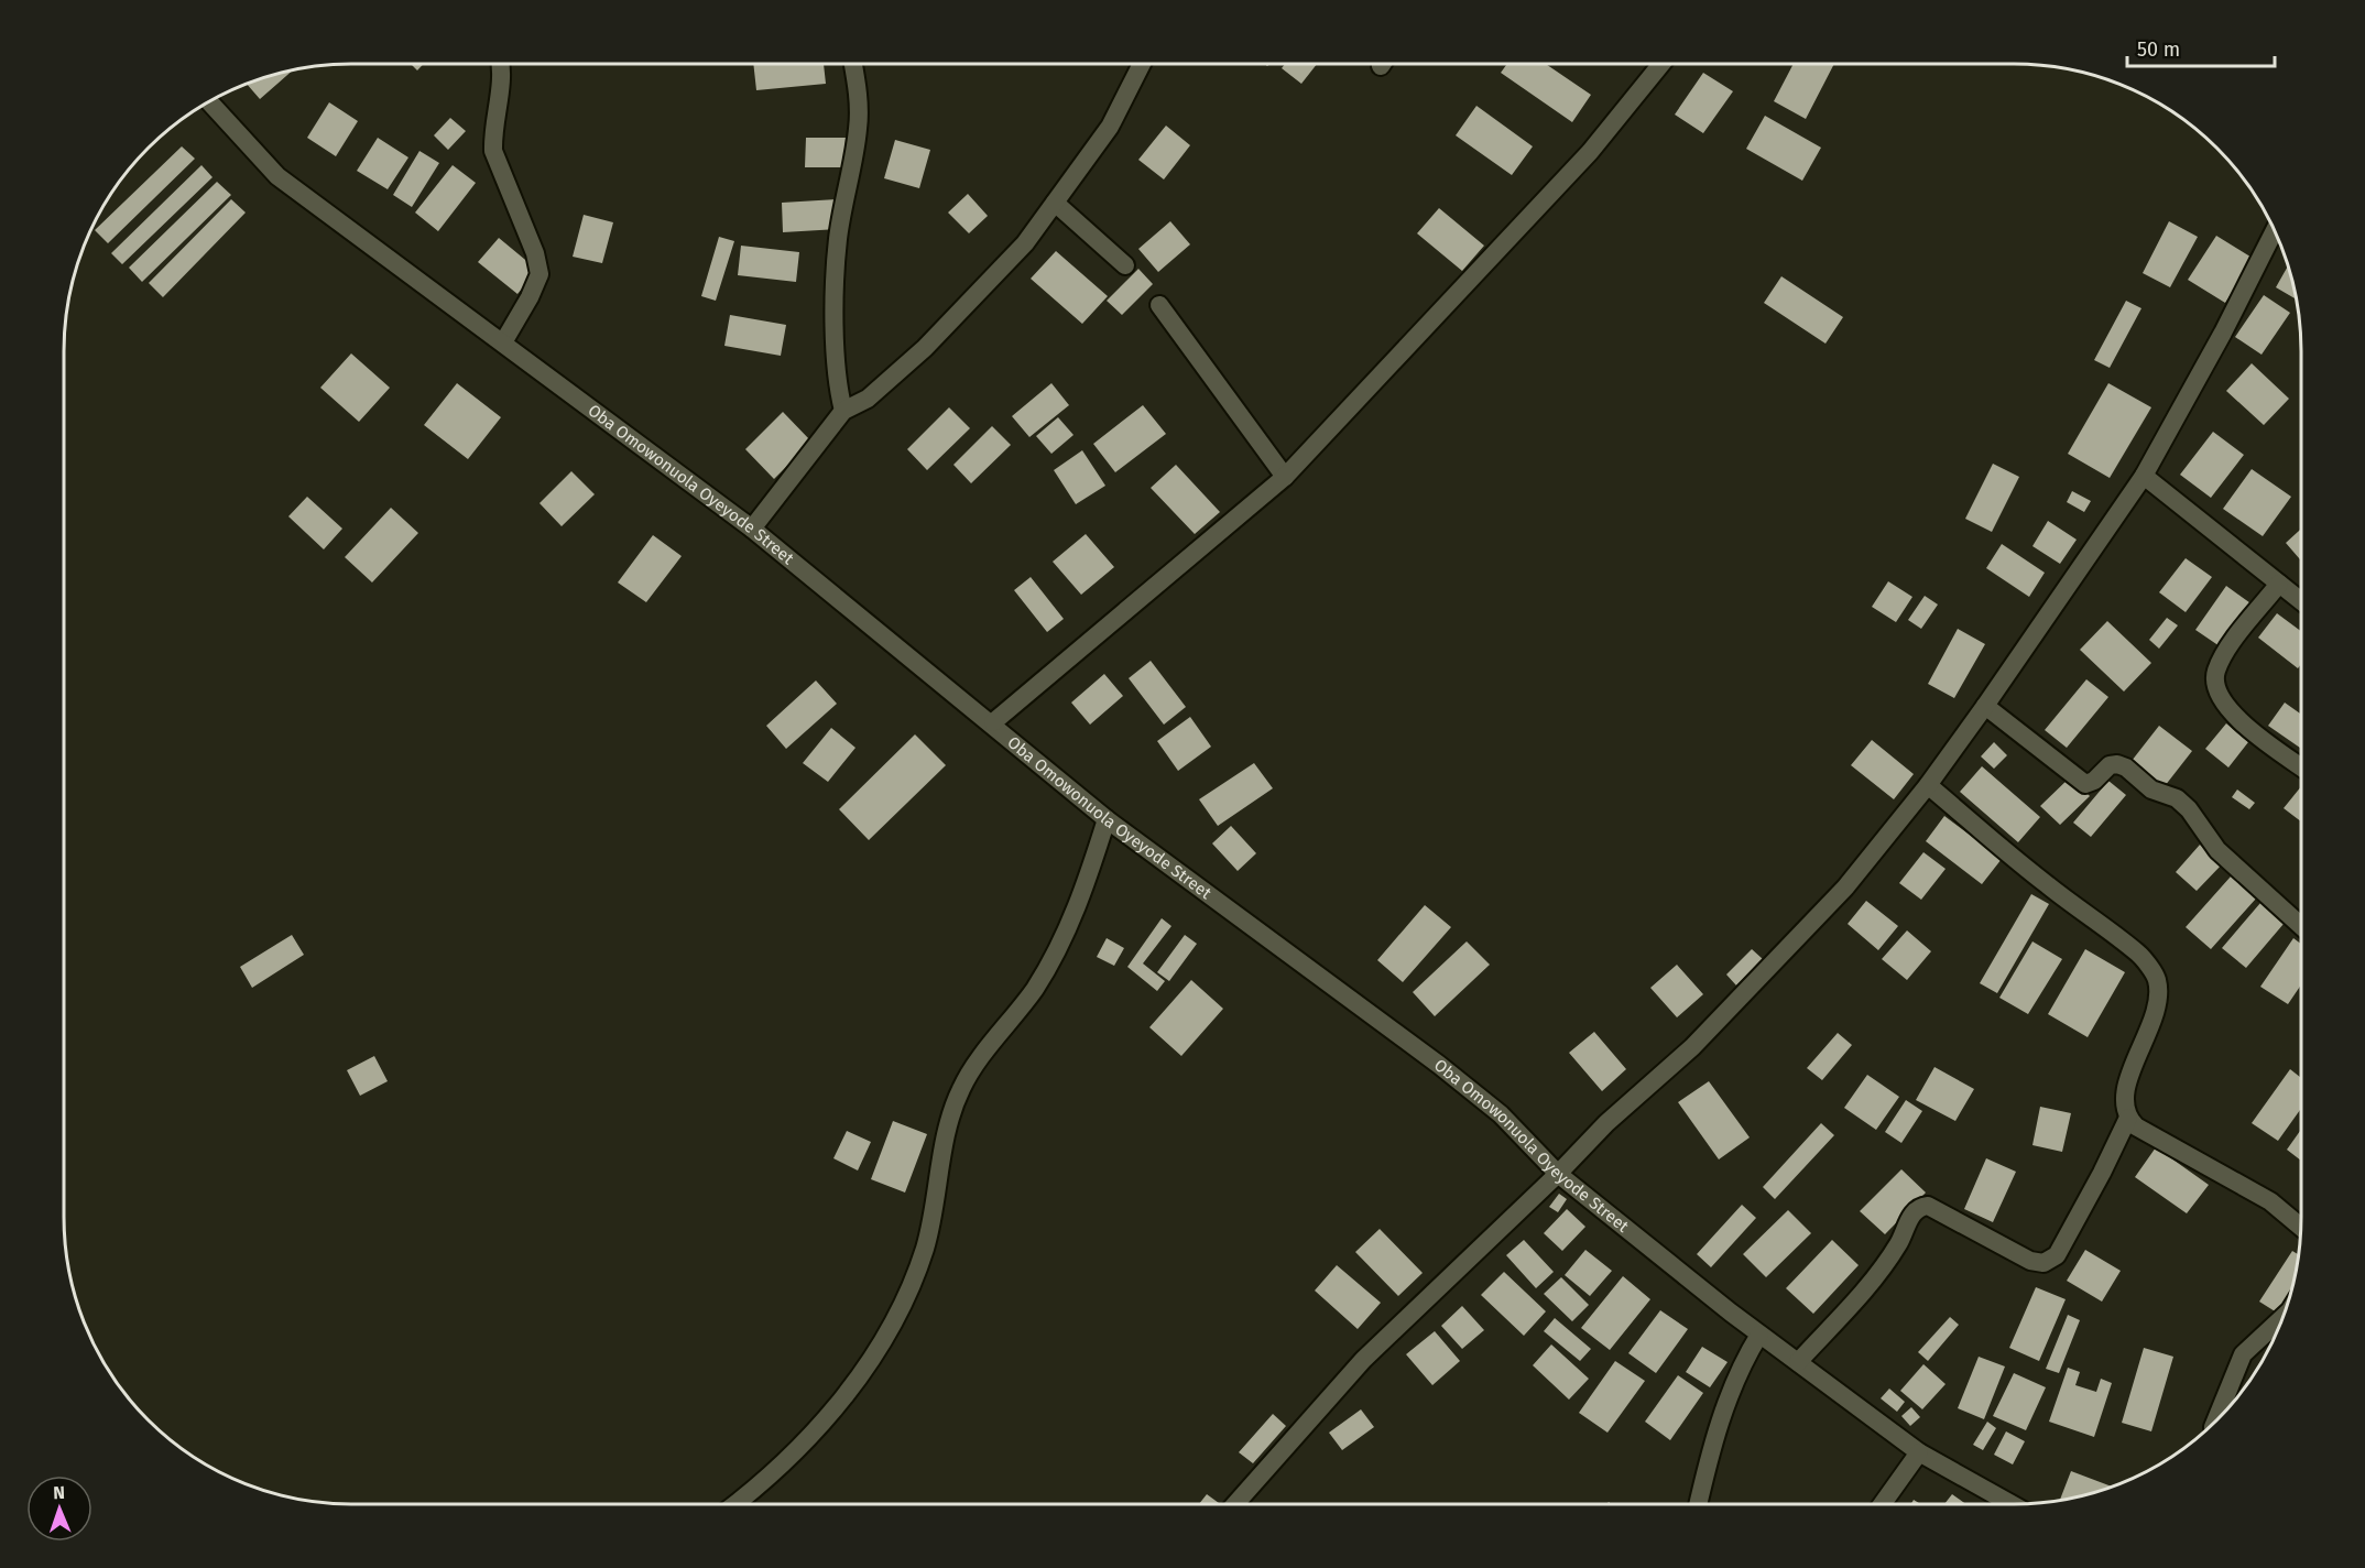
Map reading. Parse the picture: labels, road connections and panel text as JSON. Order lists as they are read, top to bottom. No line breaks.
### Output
{"streets":{"street":["Oba Omowonuola Oyeyode Street"]},"scale_bar":"50 m","north":"top"}
